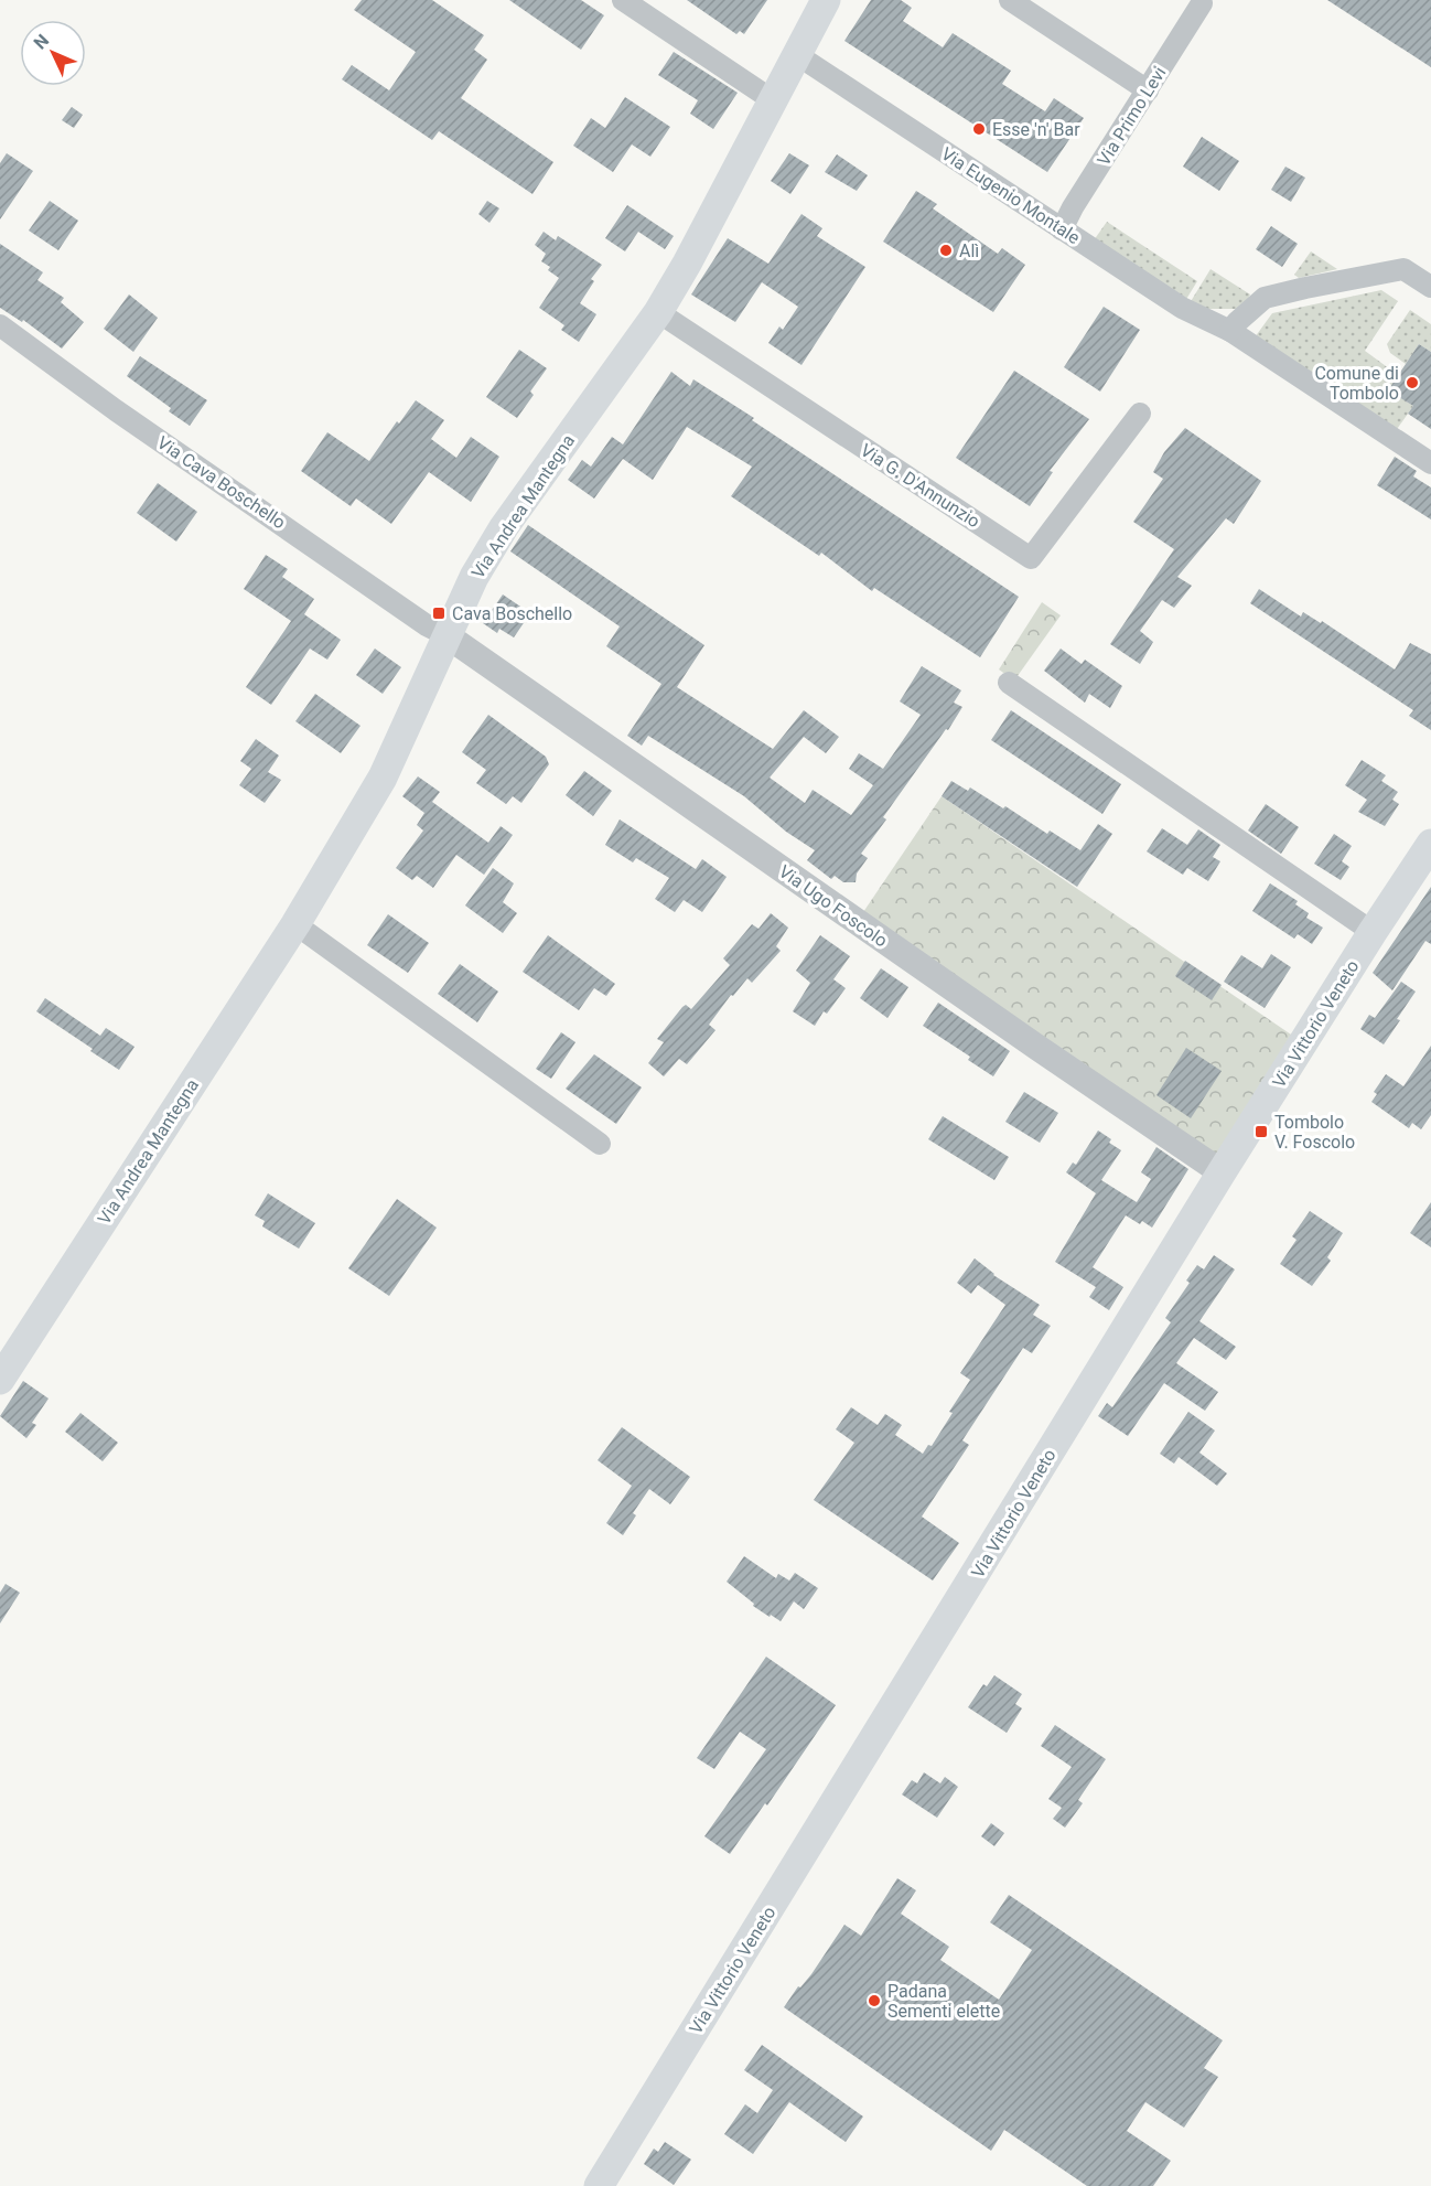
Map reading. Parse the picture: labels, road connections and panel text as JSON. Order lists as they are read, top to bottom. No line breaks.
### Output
{"streets":{"main road":["Via Andrea Mantegna","Via Vittorio Veneto"],"street":["Via Primo Levi","Via Eugenio Montale","Via Cava Boschello","Via G. D'Annunzio","Via Ugo Foscolo"]},"crossings":[["Via Primo Levi","Via Eugenio Montale"],["Via Eugenio Montale","Via Andrea Mantegna"],["Via Cava Boschello","Via Andrea Mantegna"],["Via Cava Boschello","Via Ugo Foscolo"],["Via G. D'Annunzio","Via Andrea Mantegna"],["Via Andrea Mantegna","Via Ugo Foscolo"],["Via Ugo Foscolo","Via Vittorio Veneto"]],"places":{"other":["Esse 'n' Bar","Alì","Comune di Tombolo","Padana Sementi elette"],"transit":["Cava Boschello","Tombolo V. Foscolo"]},"north":"top left"}
